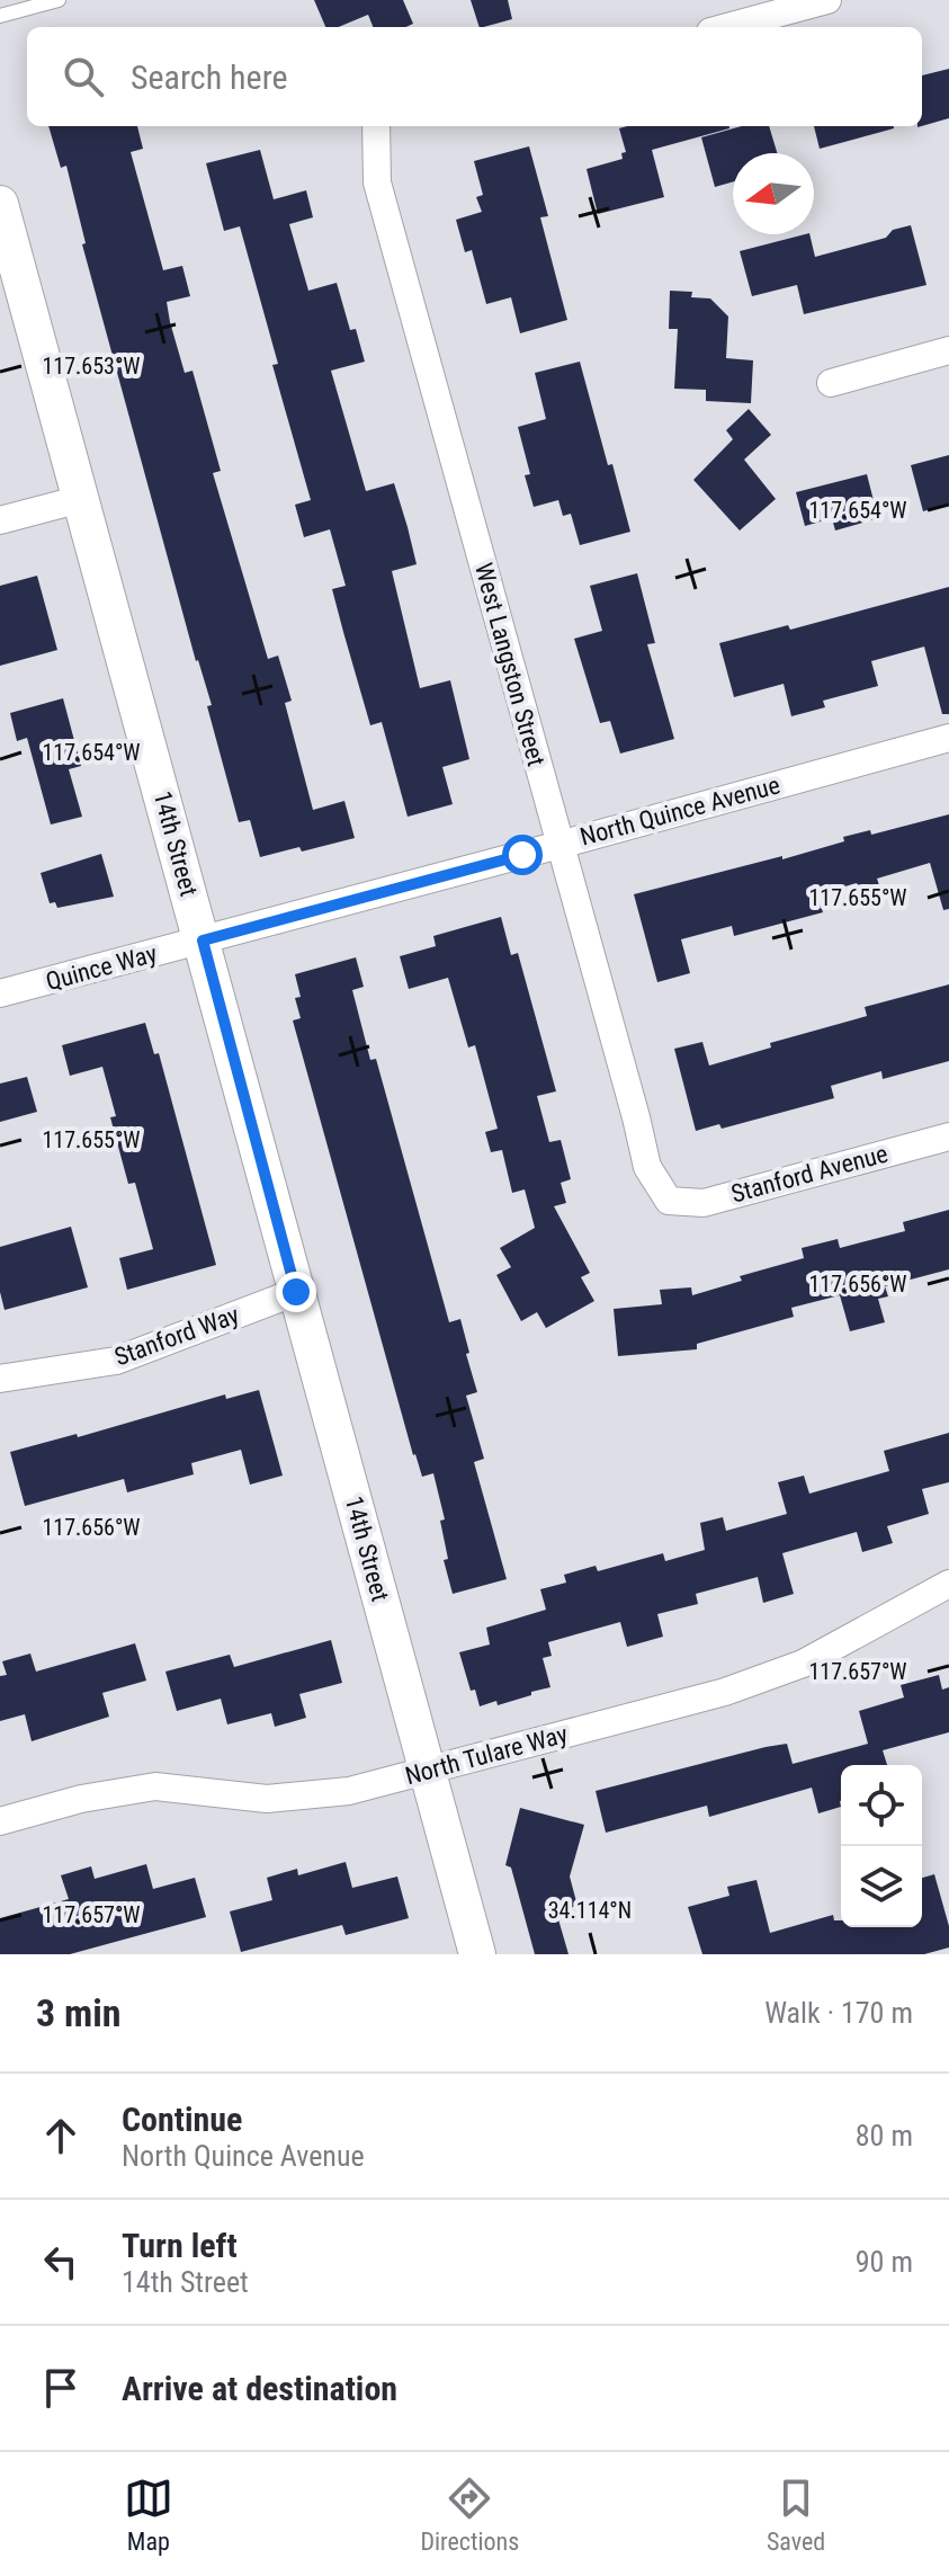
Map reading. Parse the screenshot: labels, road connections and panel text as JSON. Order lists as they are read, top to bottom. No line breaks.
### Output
{"streets":{"street":["West Langston Street","North Quince Avenue","14th Street","Quince Way","Stanford Avenue","Stanford Way","North Tulare Way"]},"crossings":[["West Langston Street","North Quince Avenue"],["West Langston Street","Stanford Avenue"],["North Quince Avenue","14th Street"],["North Quince Avenue","Quince Way"],["14th Street","Quince Way"],["14th Street","Stanford Way"],["14th Street","North Tulare Way"]],"north":"left","page":{"search":"Search here","heading":["3 min","Walk · 170 m"],"list":[["Continue","North Quince Avenue","80 m"],["Turn left","14th Street","90 m"],"Arrive at destination"],"nav":["Map","Directions","Saved"]},"coordinates":["117.653°W","117.654°W","117.655°W","117.656°W","117.657°W","34.114°N"]}
